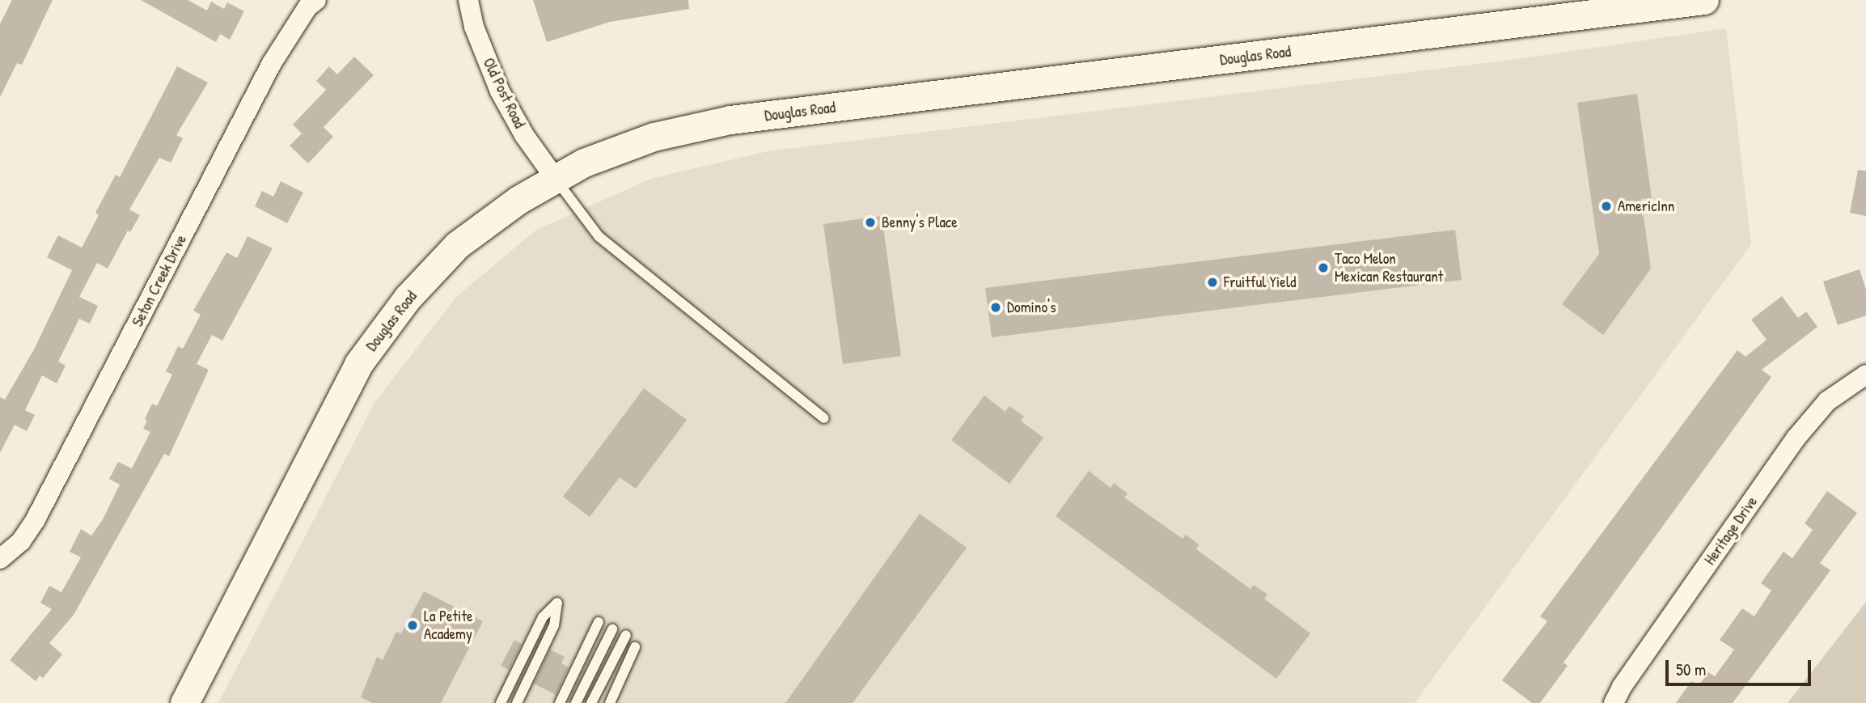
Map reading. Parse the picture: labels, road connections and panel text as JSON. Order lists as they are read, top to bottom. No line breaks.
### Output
{"streets":{"street":["Douglas Road","Old Post Road","Seton Creek Drive","Heritage Drive"]},"crossings":[["Douglas Road","Old Post Road"]],"places":["AmericInn","Benny's Place","Taco Melon Mexican Restaurant","Fruitful Yield","Domino's","La Petite Academy"],"scale_bar":"50 m"}
